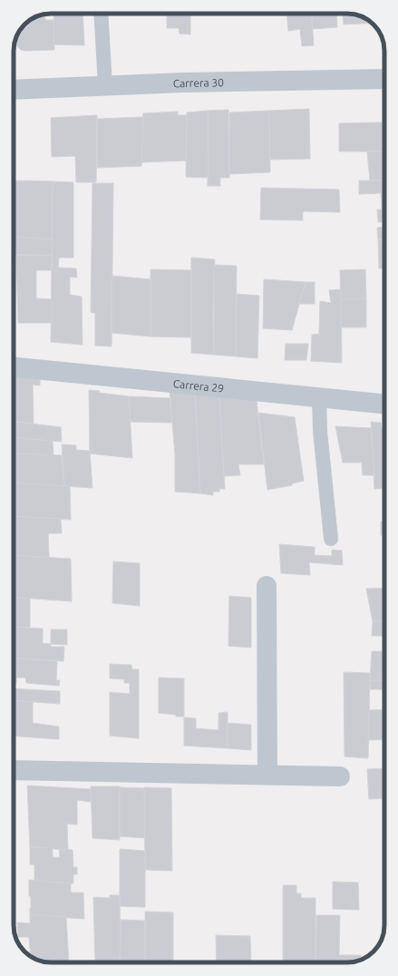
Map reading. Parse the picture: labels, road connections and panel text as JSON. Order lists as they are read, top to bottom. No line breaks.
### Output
{"streets":{"street":["Carrera 30","Carrera 29"]}}
